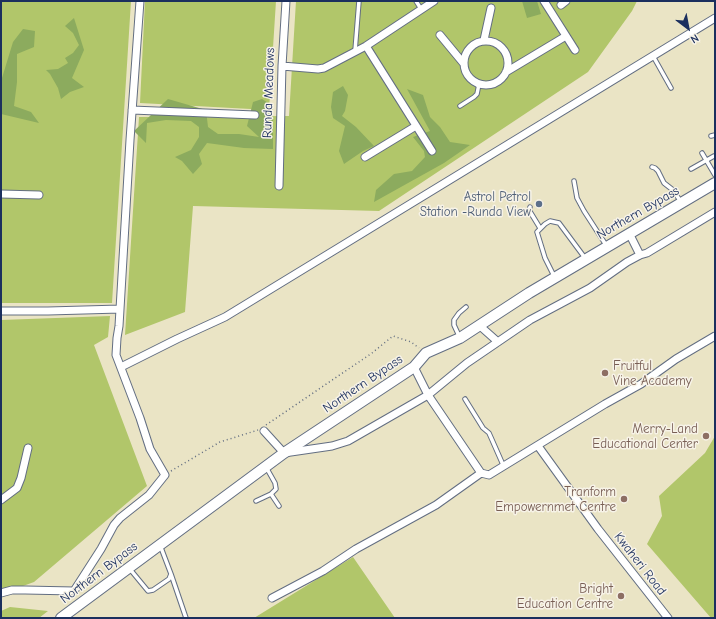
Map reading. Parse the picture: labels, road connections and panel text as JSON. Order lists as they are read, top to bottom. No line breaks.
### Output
{"streets":{"main road":["Northern Bypass"],"street":["Runda Meadows","Kwaheri Road"]},"places":["Astrol Petrol Station -Runda View","Fruitful Vine Academy","Merry-Land Educational Center","Tranform Empowernmet Centre","Bright Education Centre"],"north":"bottom right"}
